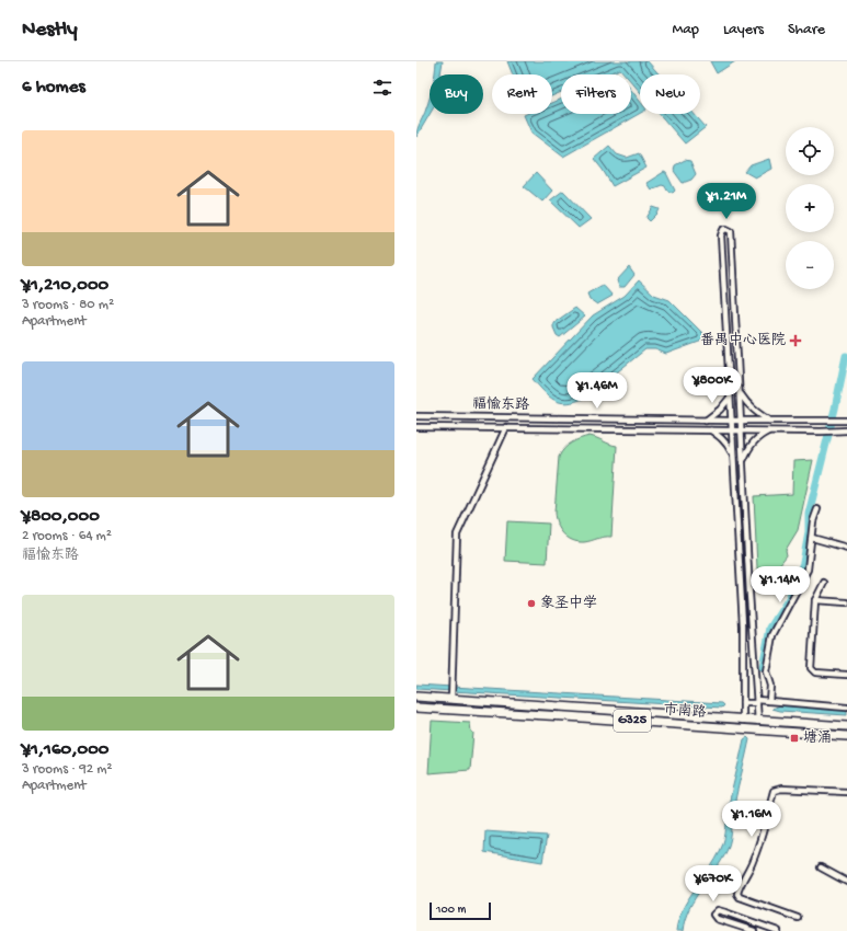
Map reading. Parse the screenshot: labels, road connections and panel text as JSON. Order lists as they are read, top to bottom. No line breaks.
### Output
{"streets":{"highway":["市南路","G325"],"street":["福愉东路"]},"places":{"health":["番禺中心医院"],"other":["象圣中学"],"transit":["塘涌"]},"scale_bar":"100 m","page":{"header":"Nestly","nav":["Map","Layers","Share"],"heading":"6 homes","chip":["Buy","Rent","Filters","New"],"list":[{"name":"¥1,210,000","note":"3 rooms · 80 m² · Apartment"},{"name":"¥800,000","note":"2 rooms · 64 m² · 福愉东路"},{"name":"¥1,160,000","note":"3 rooms · 92 m² · Apartment"}],"map_buttons":["+","−"],"price":["¥1.21M","¥800K","¥1.46M","¥1.14M","¥1.16M","¥670K"],"scale":"100 m"}}
